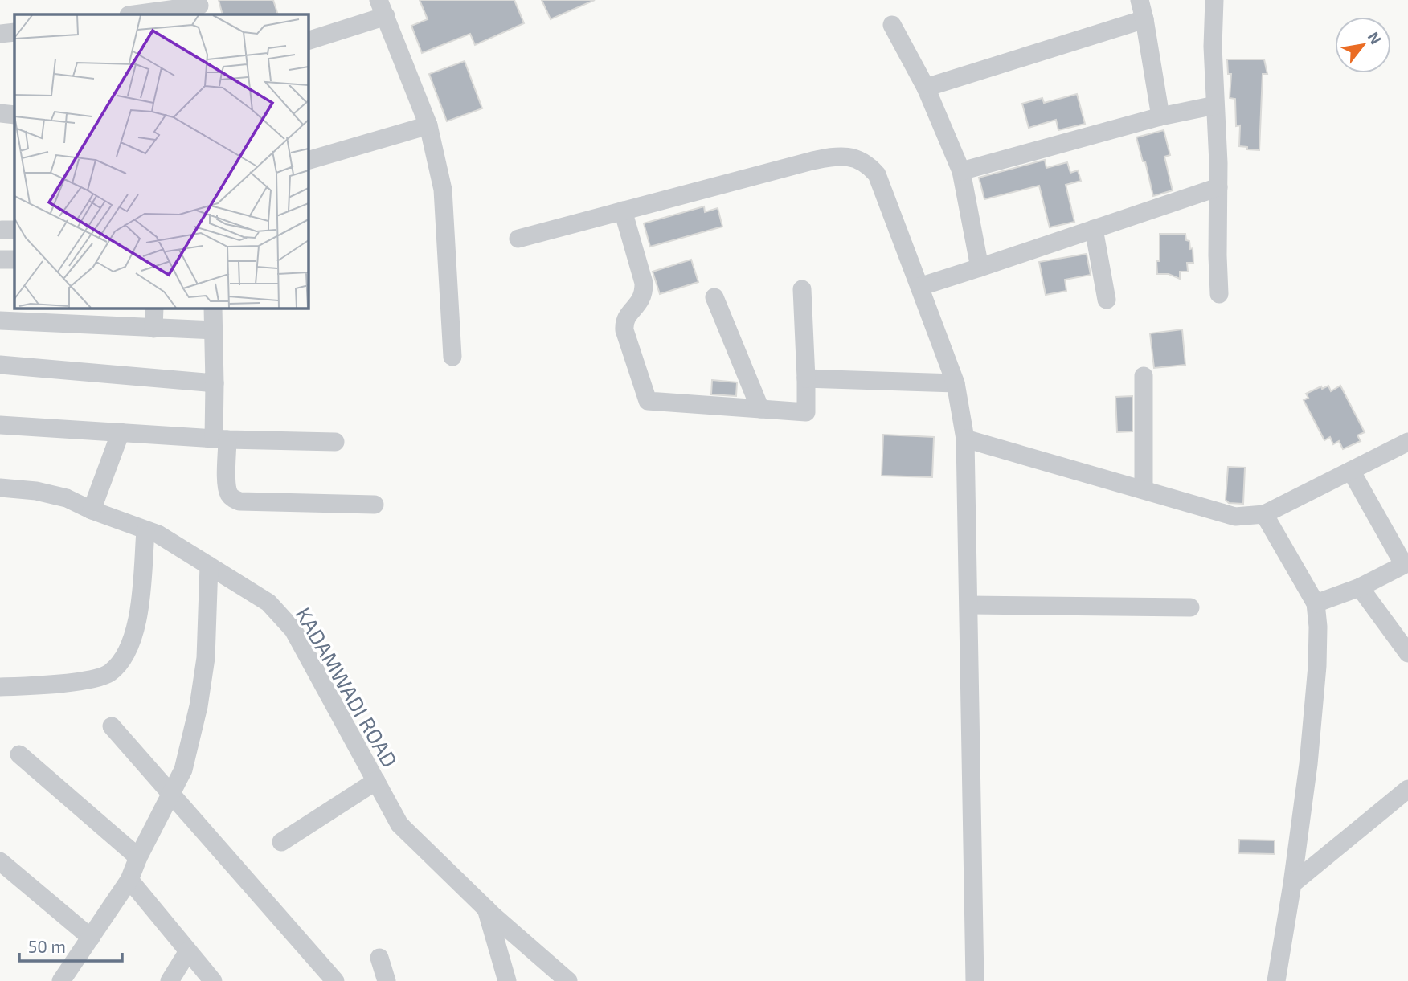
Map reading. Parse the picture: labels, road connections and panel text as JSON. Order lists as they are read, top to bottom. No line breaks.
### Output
{"streets":{"street":["KADAMWADI ROAD"]},"scale_bar":"50 m","north":"top right"}
